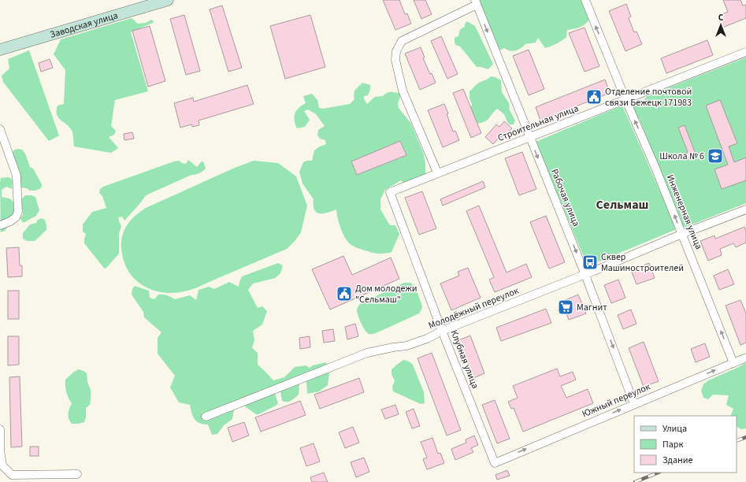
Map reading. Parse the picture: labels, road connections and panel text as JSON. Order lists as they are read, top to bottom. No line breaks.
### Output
{"streets":{"street":["Заводская улица","Строительная улица","Рабочая улица","Инженерная улица","Молодёжный переулок","Клубная улица","Южный переулок"]},"crossings":[["Строительная улица","Рабочая улица"],["Строительная улица","Инженерная улица"],["Строительная улица","Клубная улица"],["Рабочая улица","Молодёжный переулок"],["Рабочая улица","Южный переулок"],["Инженерная улица","Молодёжный переулок"],["Инженерная улица","Южный переулок"],["Молодёжный переулок","Клубная улица"],["Клубная улица","Южный переулок"]],"one_way":["Рабочая улица","Инженерная улица","Южный переулок"],"districts":["Сельмаш"],"places":{"public building":["Отделение почтовой связи Бежецк 171983","Дом молодежи \"Сельмаш\""],"school or university":["Школа № 6"],"bus stop":["Сквер Машиностроителей"],"supermarket":["Магнит"]},"legend":["Улица","Парк","Здание"],"north":"top"}
